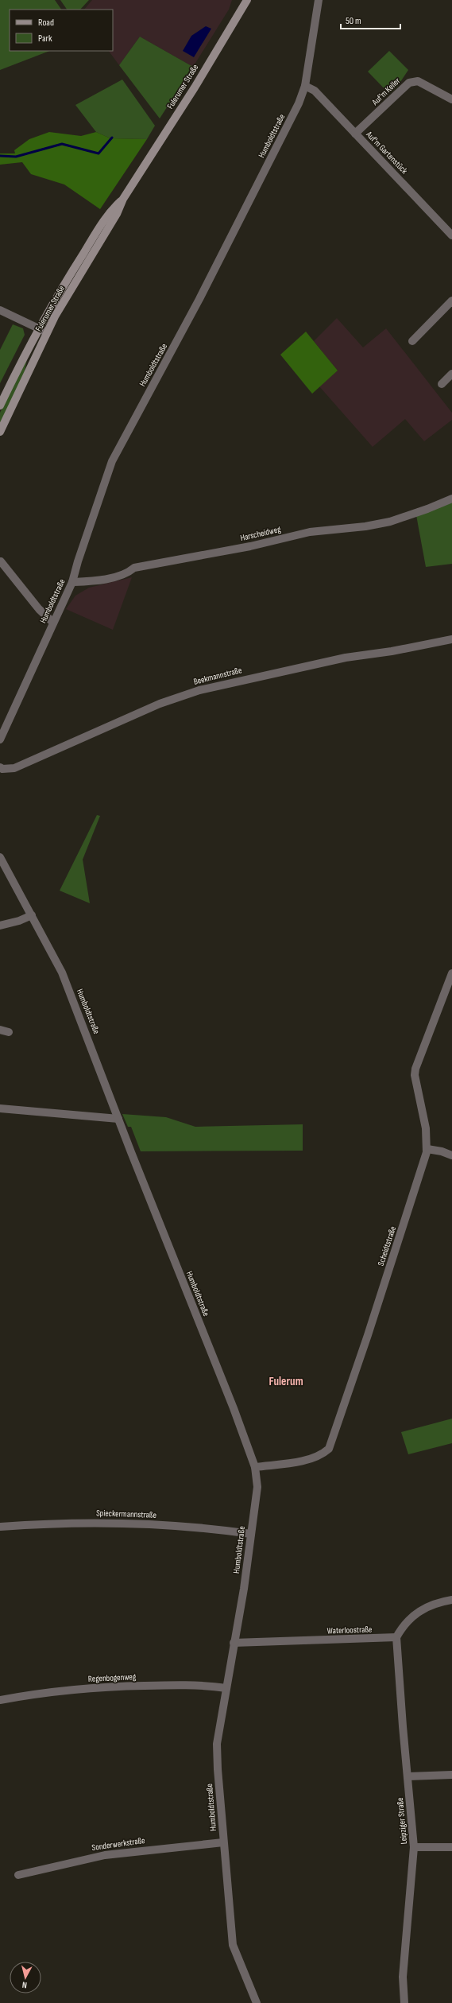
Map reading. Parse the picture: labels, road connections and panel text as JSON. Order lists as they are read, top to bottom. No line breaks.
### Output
{"streets":{"main road":["Fulerumer Straße"],"street":["Auf'm Keller","Humboldtstraße","Auf'm Gartenstück","Harscheidweg","Beekmannstraße","Scheidtstraße","Spieckermannstraße","Waterloostraße","Regenbogenweg","Leipziger Straße","Sonderwerkstraße"]},"crossings":[["Auf'm Keller","Auf'm Gartenstück"],["Humboldtstraße","Auf'm Gartenstück"],["Humboldtstraße","Harscheidweg"],["Humboldtstraße","Scheidtstraße"],["Humboldtstraße","Spieckermannstraße"],["Humboldtstraße","Waterloostraße"],["Humboldtstraße","Regenbogenweg"],["Humboldtstraße","Sonderwerkstraße"],["Waterloostraße","Leipziger Straße"]],"districts":["Fulerum"],"legend":["Road","Park"],"scale_bar":"50 m","north":"bottom"}
